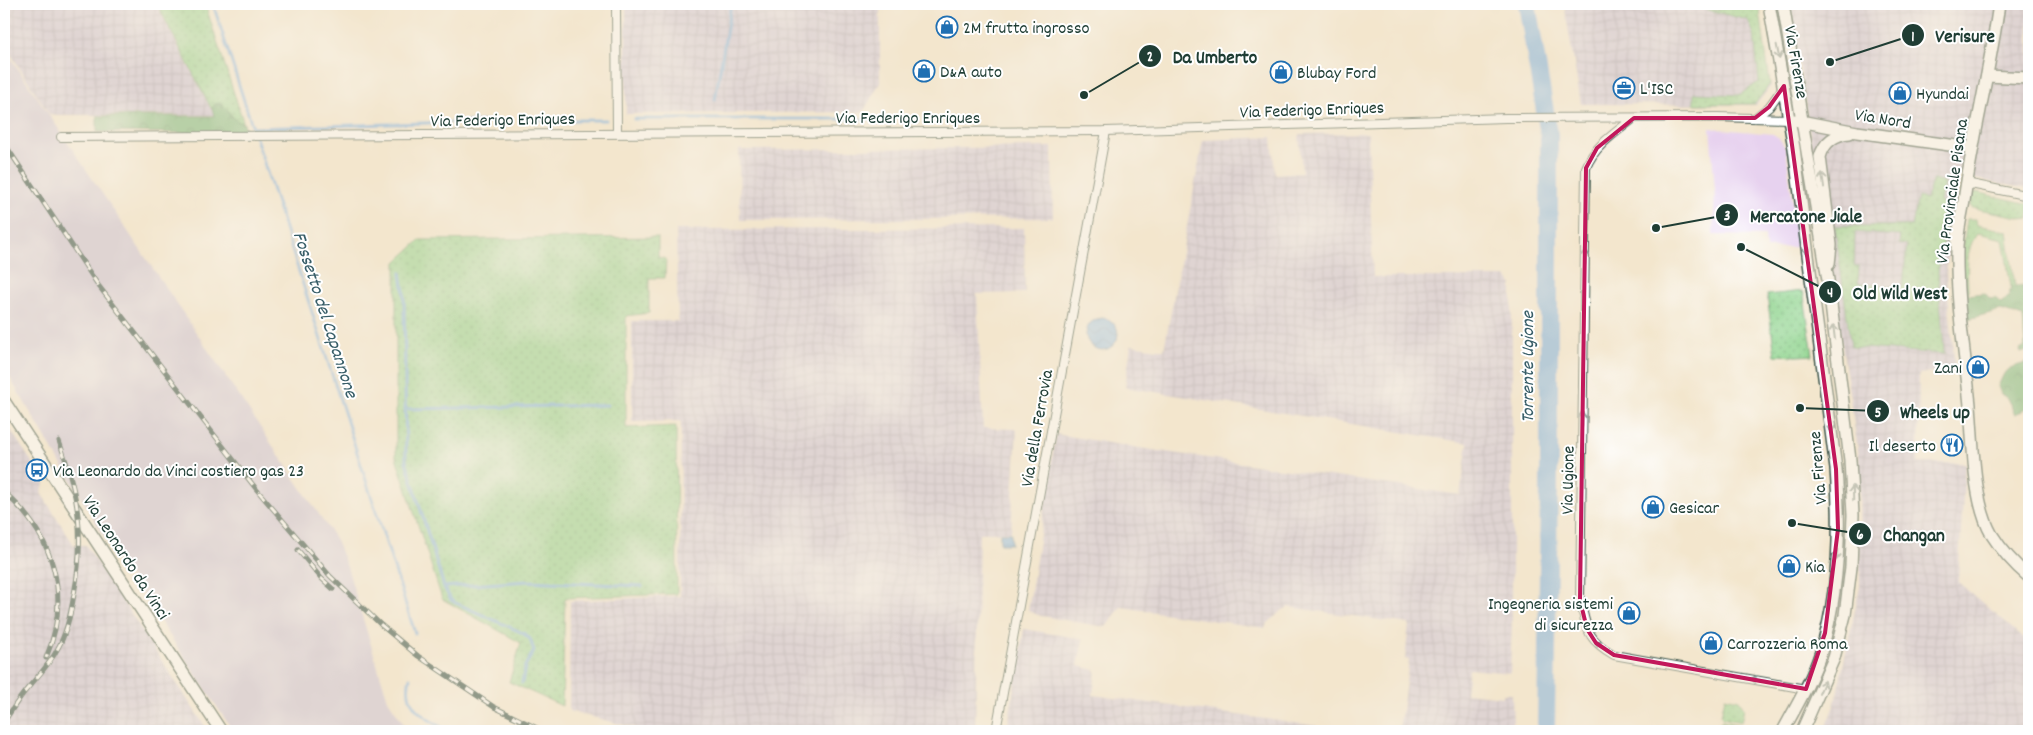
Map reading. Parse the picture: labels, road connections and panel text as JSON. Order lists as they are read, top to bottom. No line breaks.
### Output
{"streets":{"main road":["Via Firenze","Via Nord","Via Provinciale Pisana","Via Leonardo da Vinci"],"street":["Via Federigo Enriques","Via della Ferrovia","Via Ugione"]},"crossings":[["Via Firenze","Via Federigo Enriques"],["Via Firenze","Via Nord"],["Via Firenze","Via Ugione"],["Via Federigo Enriques","Via Nord"],["Via Federigo Enriques","Via della Ferrovia"],["Via Federigo Enriques","Via Ugione"],["Via Nord","Via Provinciale Pisana"]],"water":["Fossetto del Capannone","Torrente Ugione"],"places":{"shop":["2M frutta ingrosso","D&A auto","Blubay Ford","Hyundai","Zani","Gesicar","Kia","Ingegneria sistemi di sicurezza","Carrozzeria Roma"],"other":["Verisure","Da Umberto","Mercatone Jiale","Old Wild West","Wheels up","Changan"],"office":["L'ISC"],"restaurant":["Il deserto"],"bus stop":["Via Leonardo da Vinci costiero gas 23"]}}
